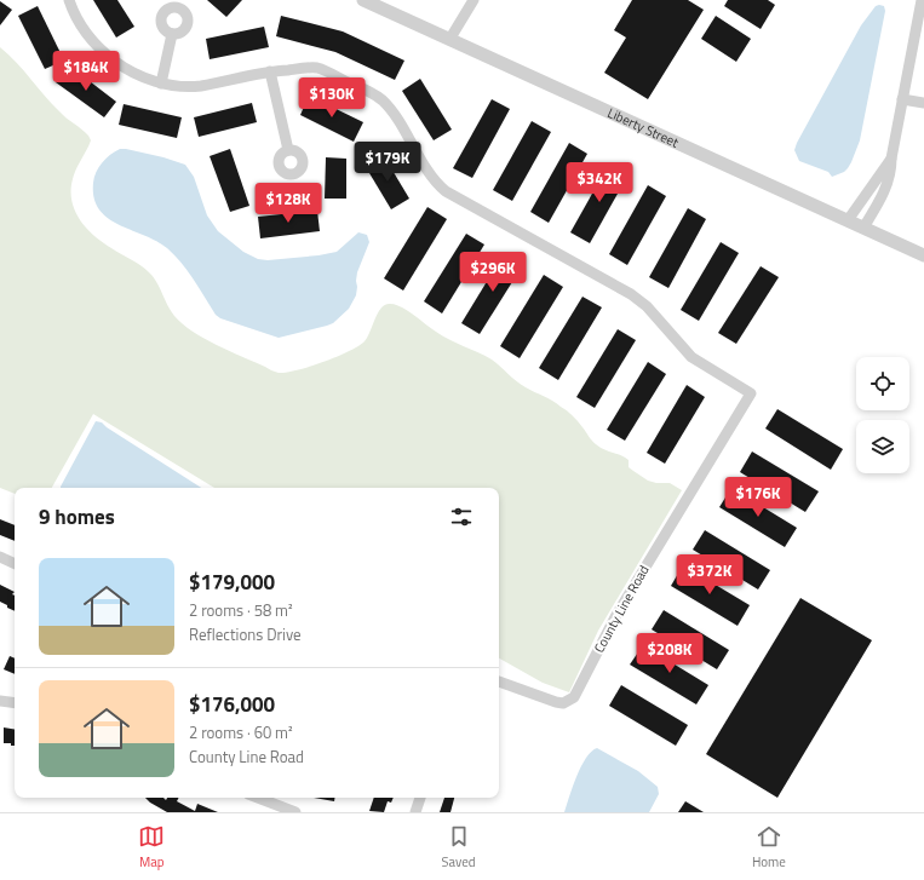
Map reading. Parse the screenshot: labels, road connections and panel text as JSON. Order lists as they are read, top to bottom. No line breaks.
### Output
{"streets":{"street":["Liberty Street","County Line Road"]},"page":{"price":["$184K","$130K","$179K","$342K","$128K","$296K","$176K","$372K","$208K"],"heading":"9 homes","list":[{"name":"$179,000","note":"2 rooms · 58 m² · Reflections Drive"},{"name":"$176,000","note":"2 rooms · 60 m² · County Line Road"}],"tabs":["Map","Saved","Home"]}}
